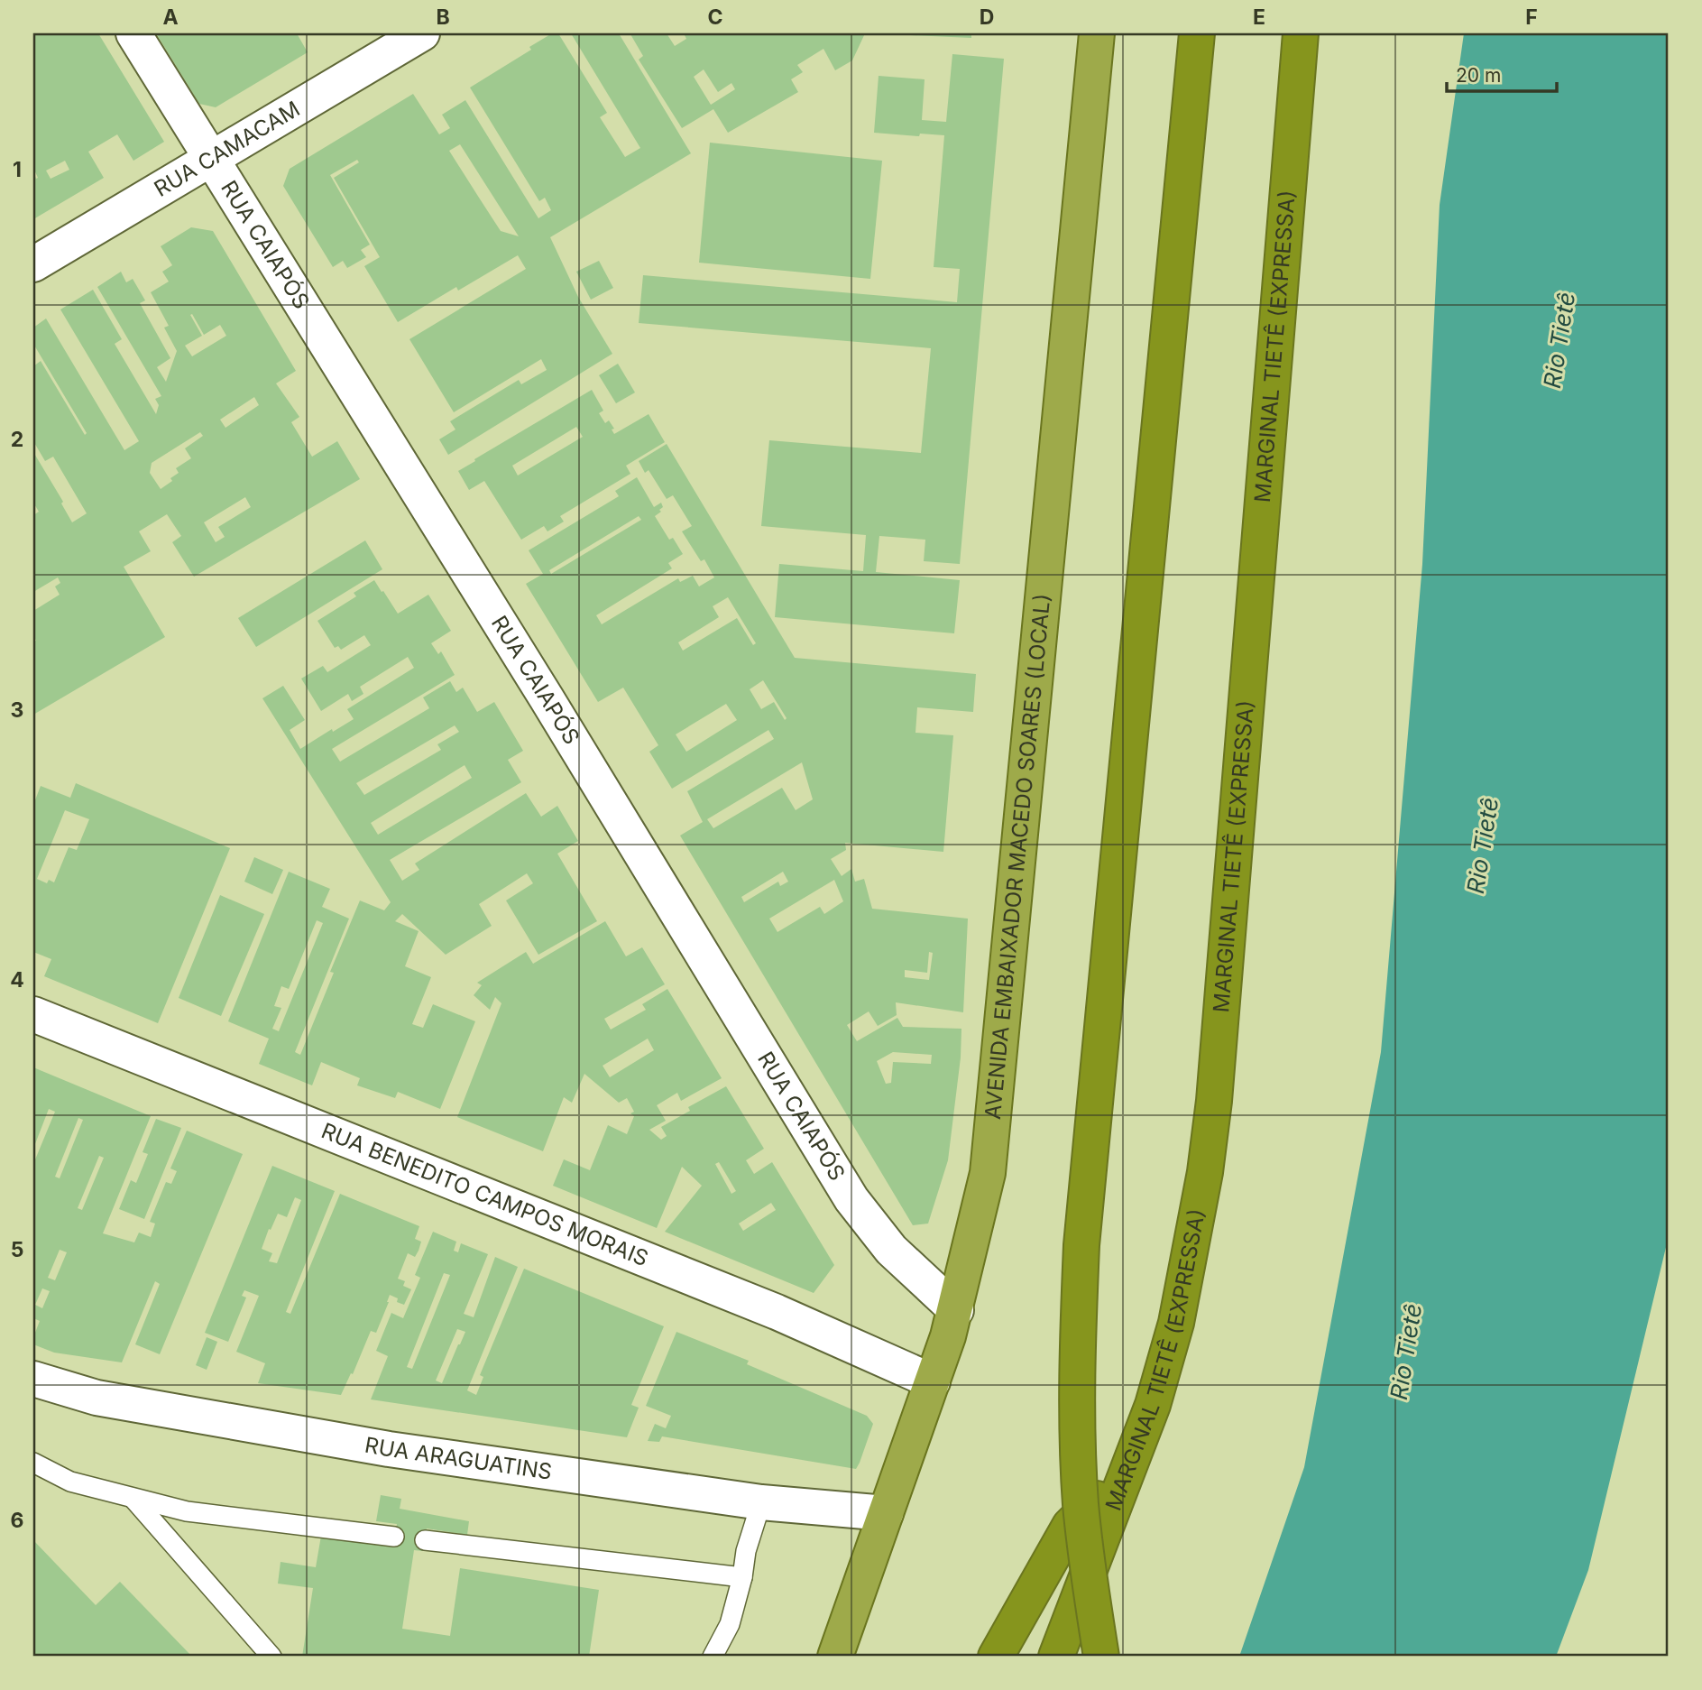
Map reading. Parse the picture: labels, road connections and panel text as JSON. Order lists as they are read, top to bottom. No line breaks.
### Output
{"streets":{"highway":["MARGINAL TIETÊ (EXPRESSA)","AVENIDA EMBAIXADOR MACEDO SOARES (LOCAL)"],"street":["RUA CAMACAM","RUA CAIAPÓS","RUA BENEDITO CAMPOS MORAIS","RUA ARAGUATINS"]},"crossings":[["RUA CAMACAM","RUA CAIAPÓS"],["RUA CAIAPÓS","AVENIDA EMBAIXADOR MACEDO SOARES (LOCAL)"],["AVENIDA EMBAIXADOR MACEDO SOARES (LOCAL)","RUA BENEDITO CAMPOS MORAIS"],["AVENIDA EMBAIXADOR MACEDO SOARES (LOCAL)","RUA ARAGUATINS"]],"water":["Rio Tietê"],"scale_bar":"20 m","grid":{"columns":["A","B","C","D","E","F"],"rows":["1","2","3","4","5","6"]}}
